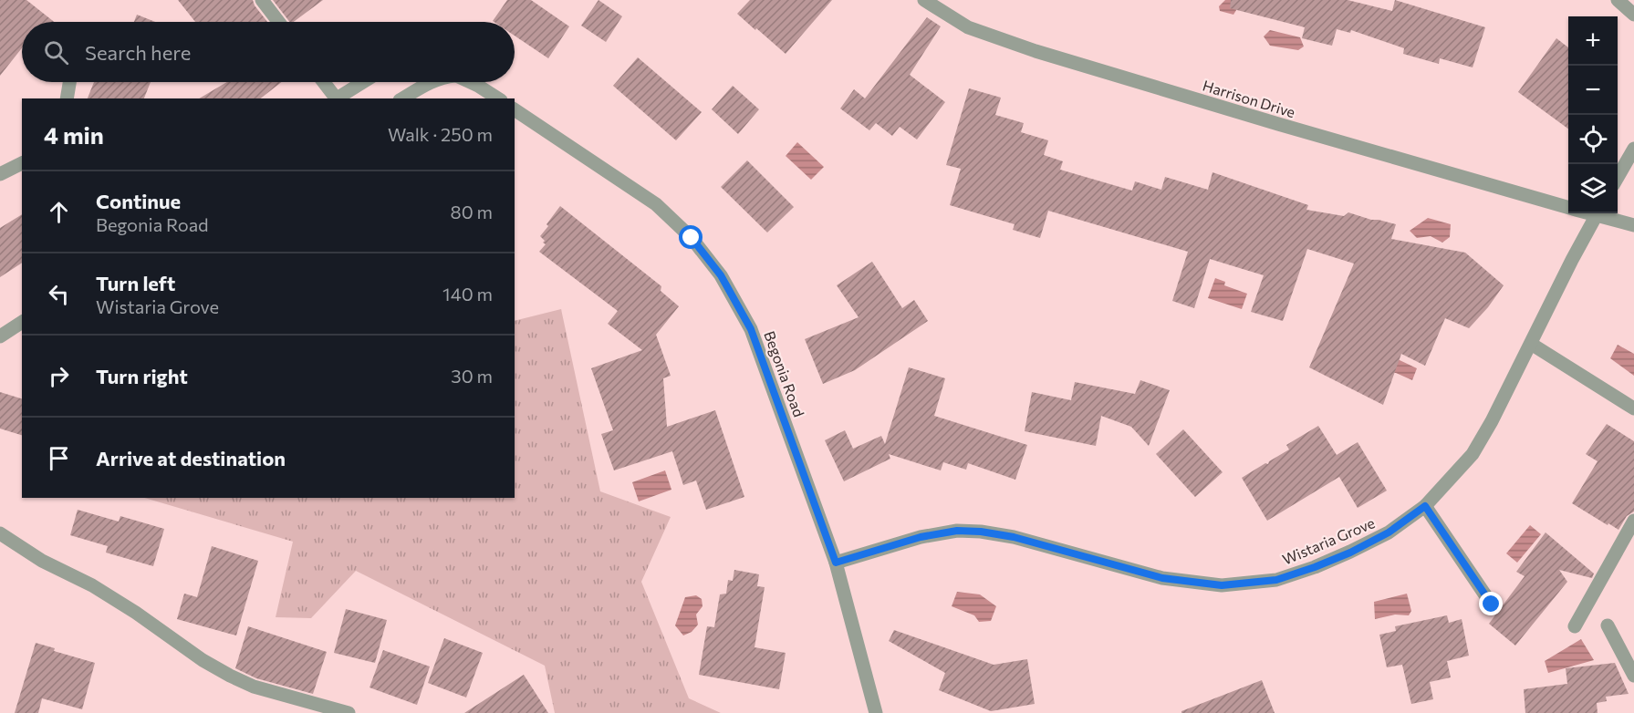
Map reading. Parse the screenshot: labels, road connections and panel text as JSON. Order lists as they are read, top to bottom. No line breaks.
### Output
{"streets":{"street":["Harrison Drive","Begonia Road","Wistaria Grove"]},"crossings":[["Begonia Road","Wistaria Grove"]],"page":{"map_buttons":["+","−"],"search":"Search here","heading":["4 min","Walk · 250 m"],"list":[["Continue","Begonia Road","80 m"],["Turn left","Wistaria Grove","140 m"],["Turn right","30 m"],"Arrive at destination"]}}
